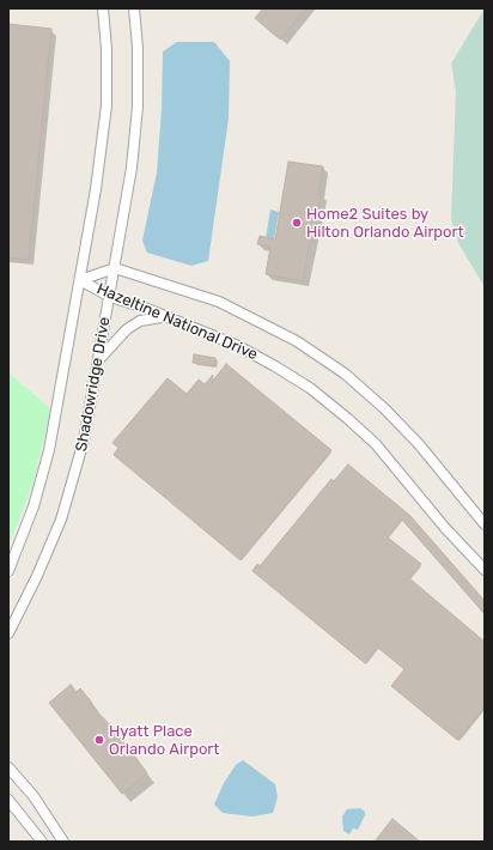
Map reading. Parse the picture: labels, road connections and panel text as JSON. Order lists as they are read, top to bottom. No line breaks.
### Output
{"streets":{"street":["Hazeltine National Drive","Shadowridge Drive"]},"crossings":[["Hazeltine National Drive","Shadowridge Drive"]],"places":["Home2 Suites by Hilton Orlando Airport","Hyatt Place Orlando Airport"]}
